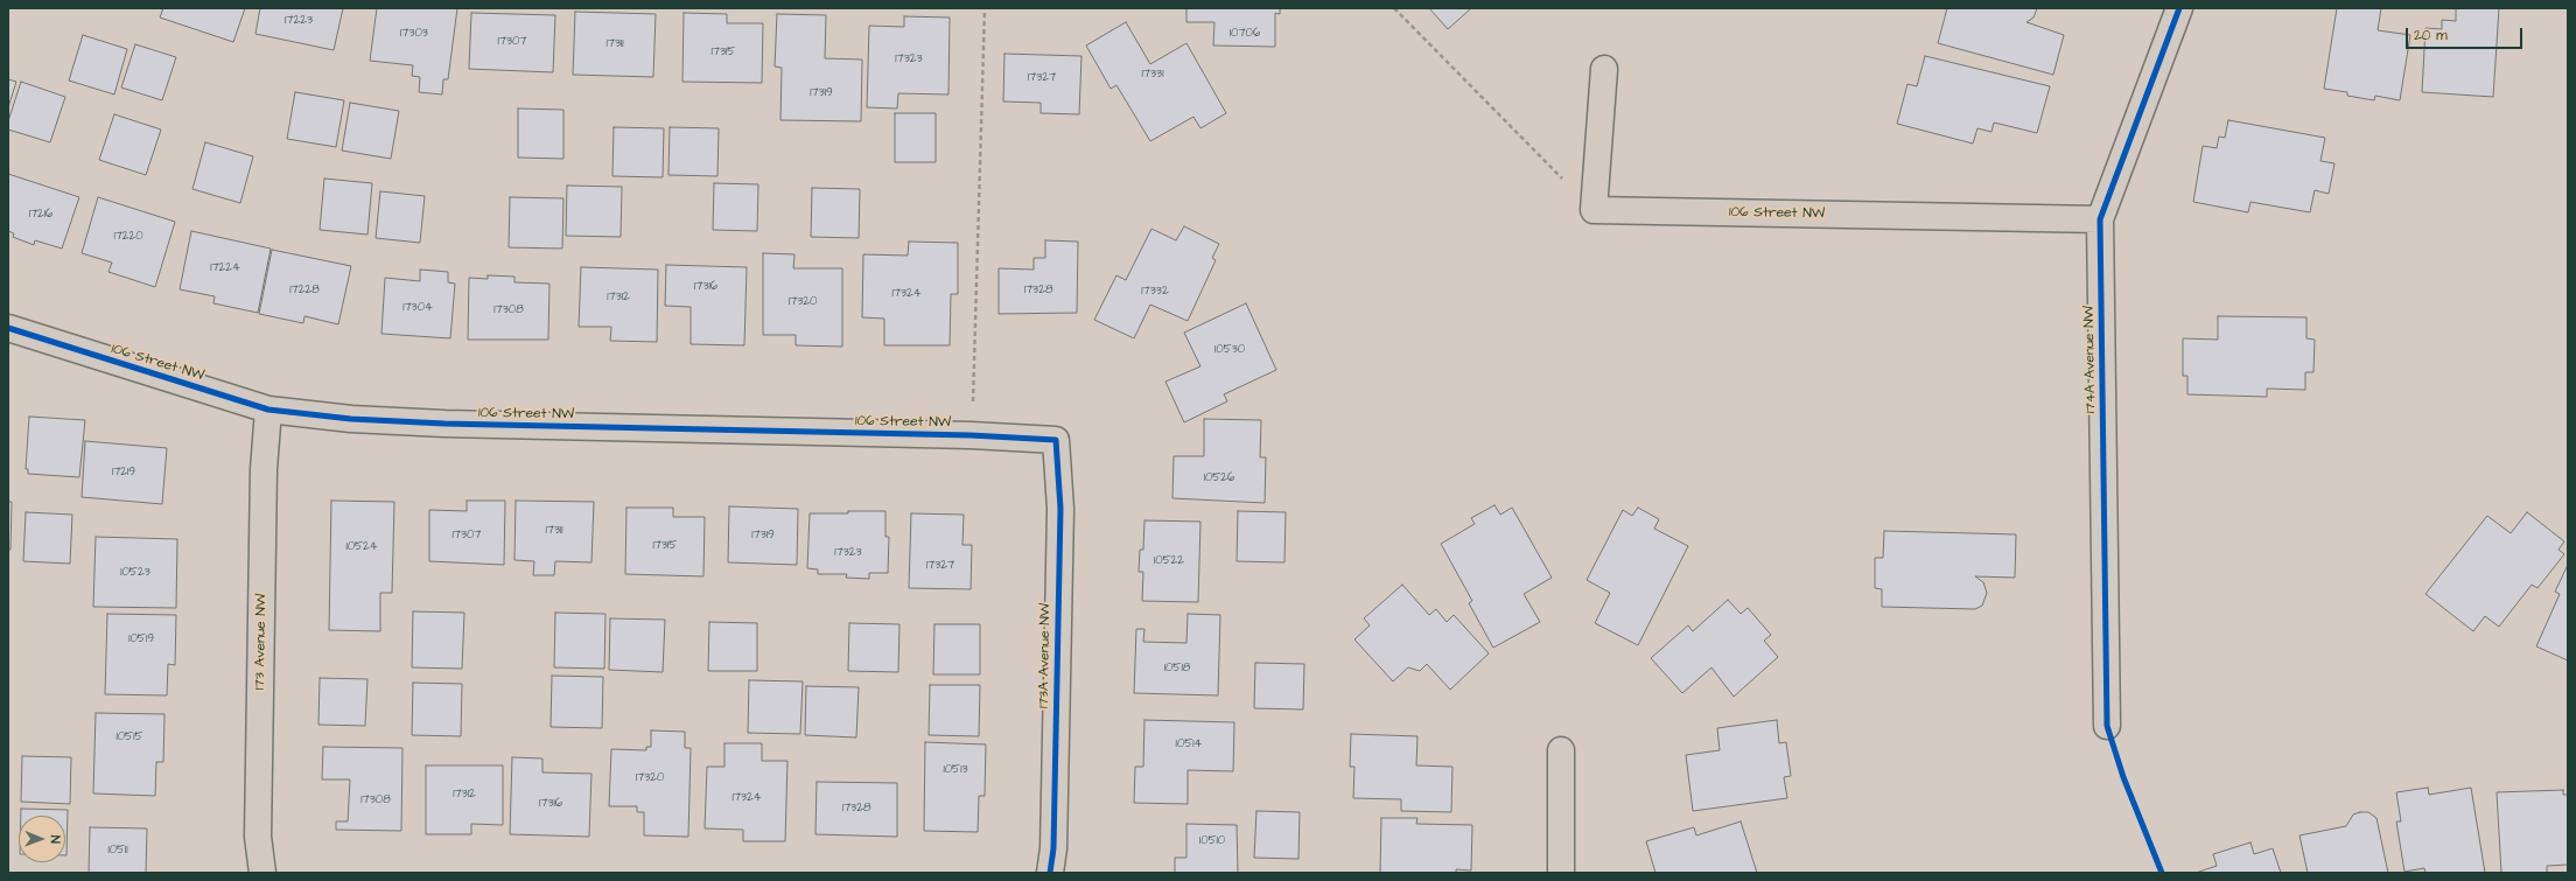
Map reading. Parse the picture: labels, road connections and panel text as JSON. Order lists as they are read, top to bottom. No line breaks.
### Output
{"streets":{"street":["106 Street NW","174A Avenue NW","173 Avenue NW","173A Avenue NW"]},"crossings":[["106 Street NW","174A Avenue NW"],["106 Street NW","173 Avenue NW"],["106 Street NW","173A Avenue NW"]],"house_numbers":["17223","17303","10706","17307","17311","17315","17323","17331","17327","17319","17216","17220","17224","17316","17228","17328","17332","17324","17312","17320","17304","17308","10530","17219","10526","17311","17307","17319","17315","10524","17323","10522","17327","10523","10519","10518","10515","10514","10513","17320","17312","17324","17308","17316","17328","10510","10511"],"scale_bar":"20 m","north":"right"}
